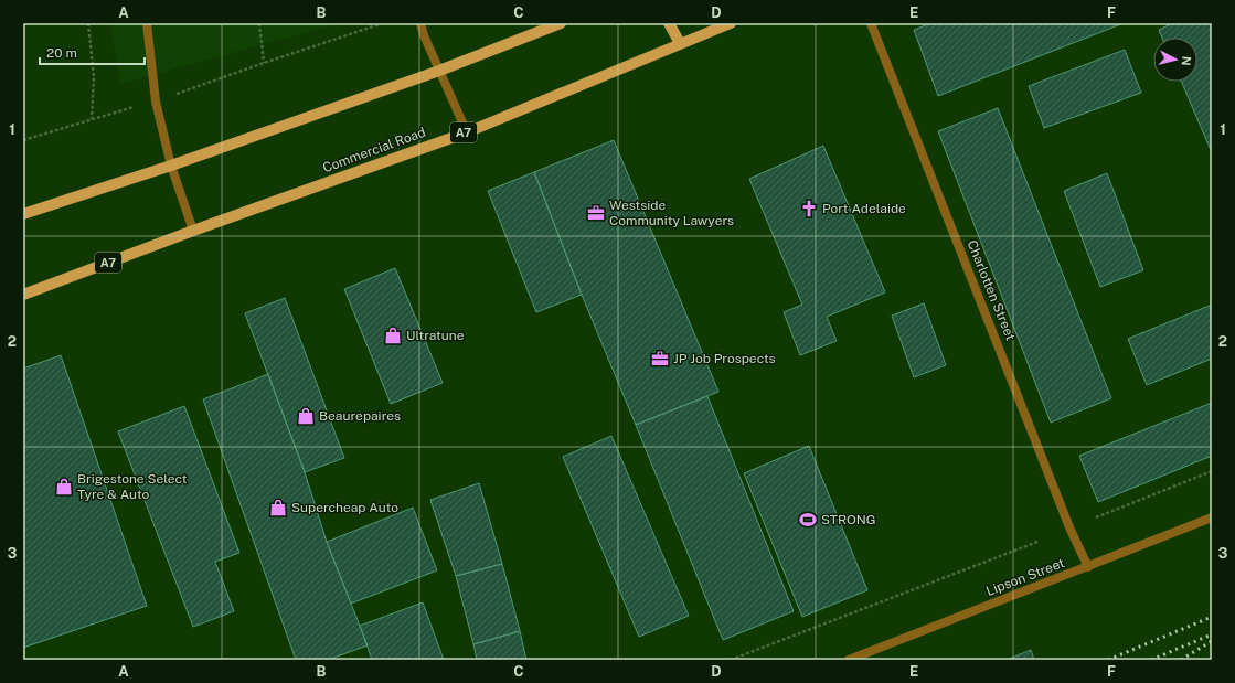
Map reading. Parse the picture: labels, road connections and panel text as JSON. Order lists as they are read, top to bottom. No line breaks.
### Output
{"streets":{"main road":["A7","Commercial Road"],"street":["Charlotten Street","Lipson Street"]},"crossings":[["Charlotten Street","Lipson Street"]],"places":{"church":["Port Adelaide"],"office":["Westside Community Lawyers","JP Job Prospects"],"shop":["Ultratune","Beaurepaires","Brigestone Select Tyre & Auto","Supercheap Auto"],"sports":["STRONG"]},"scale_bar":"20 m","north":"right","grid":{"columns":["A","B","C","D","E","F"],"rows":["1","2","3"]}}
